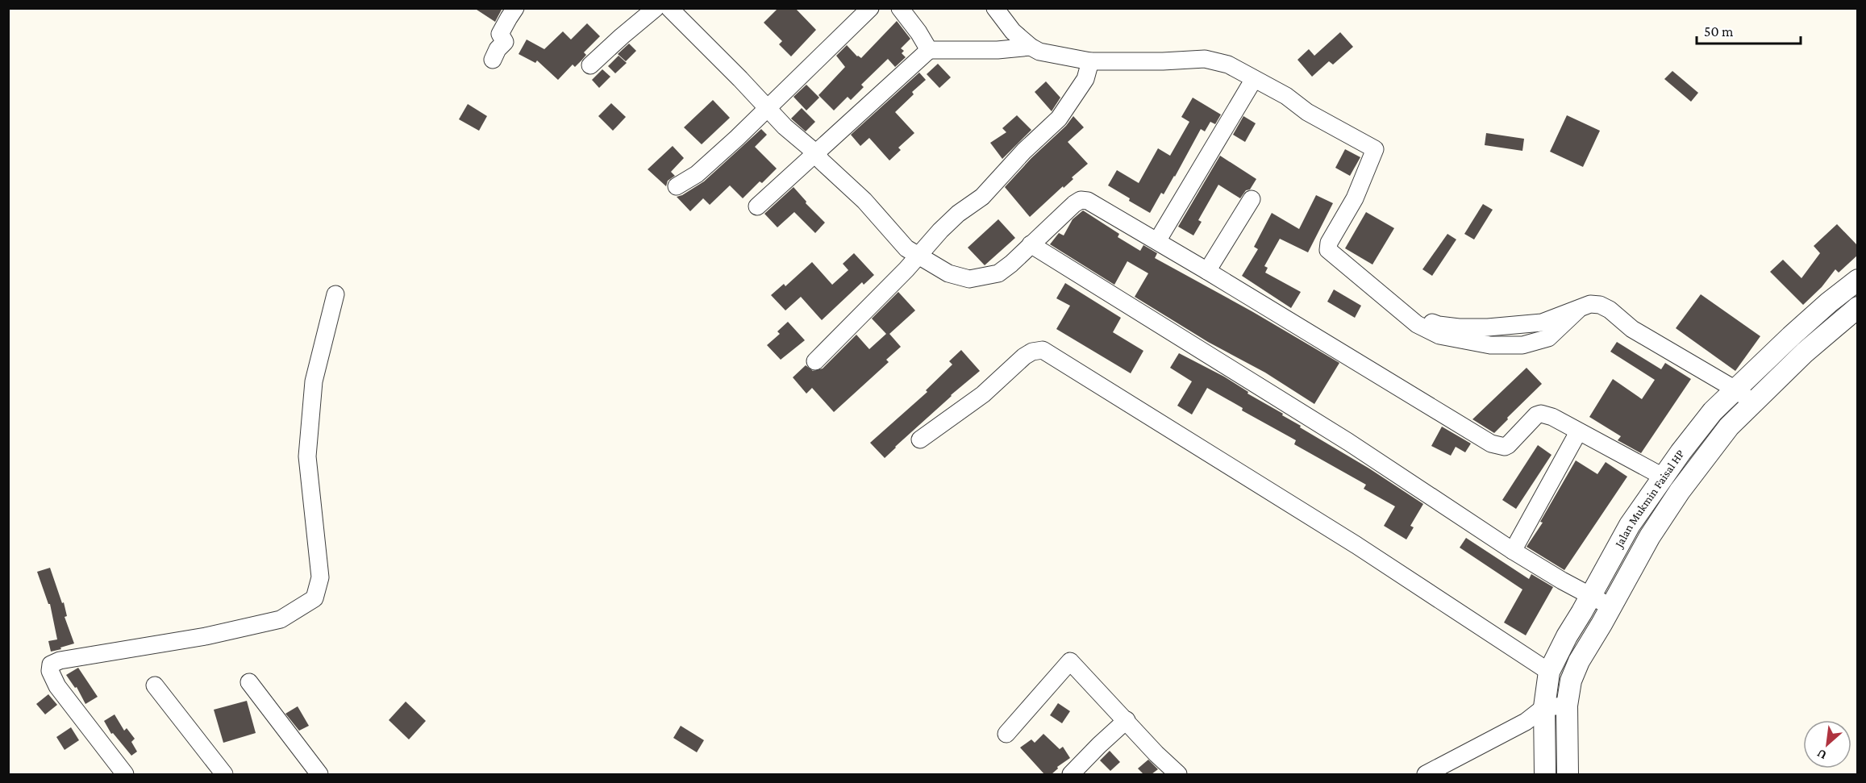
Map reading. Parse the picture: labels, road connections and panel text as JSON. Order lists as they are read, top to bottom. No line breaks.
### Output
{"streets":{"street":["Jalan Mukmin Faisal HP"]},"scale_bar":"50 m","north":"bottom left"}
